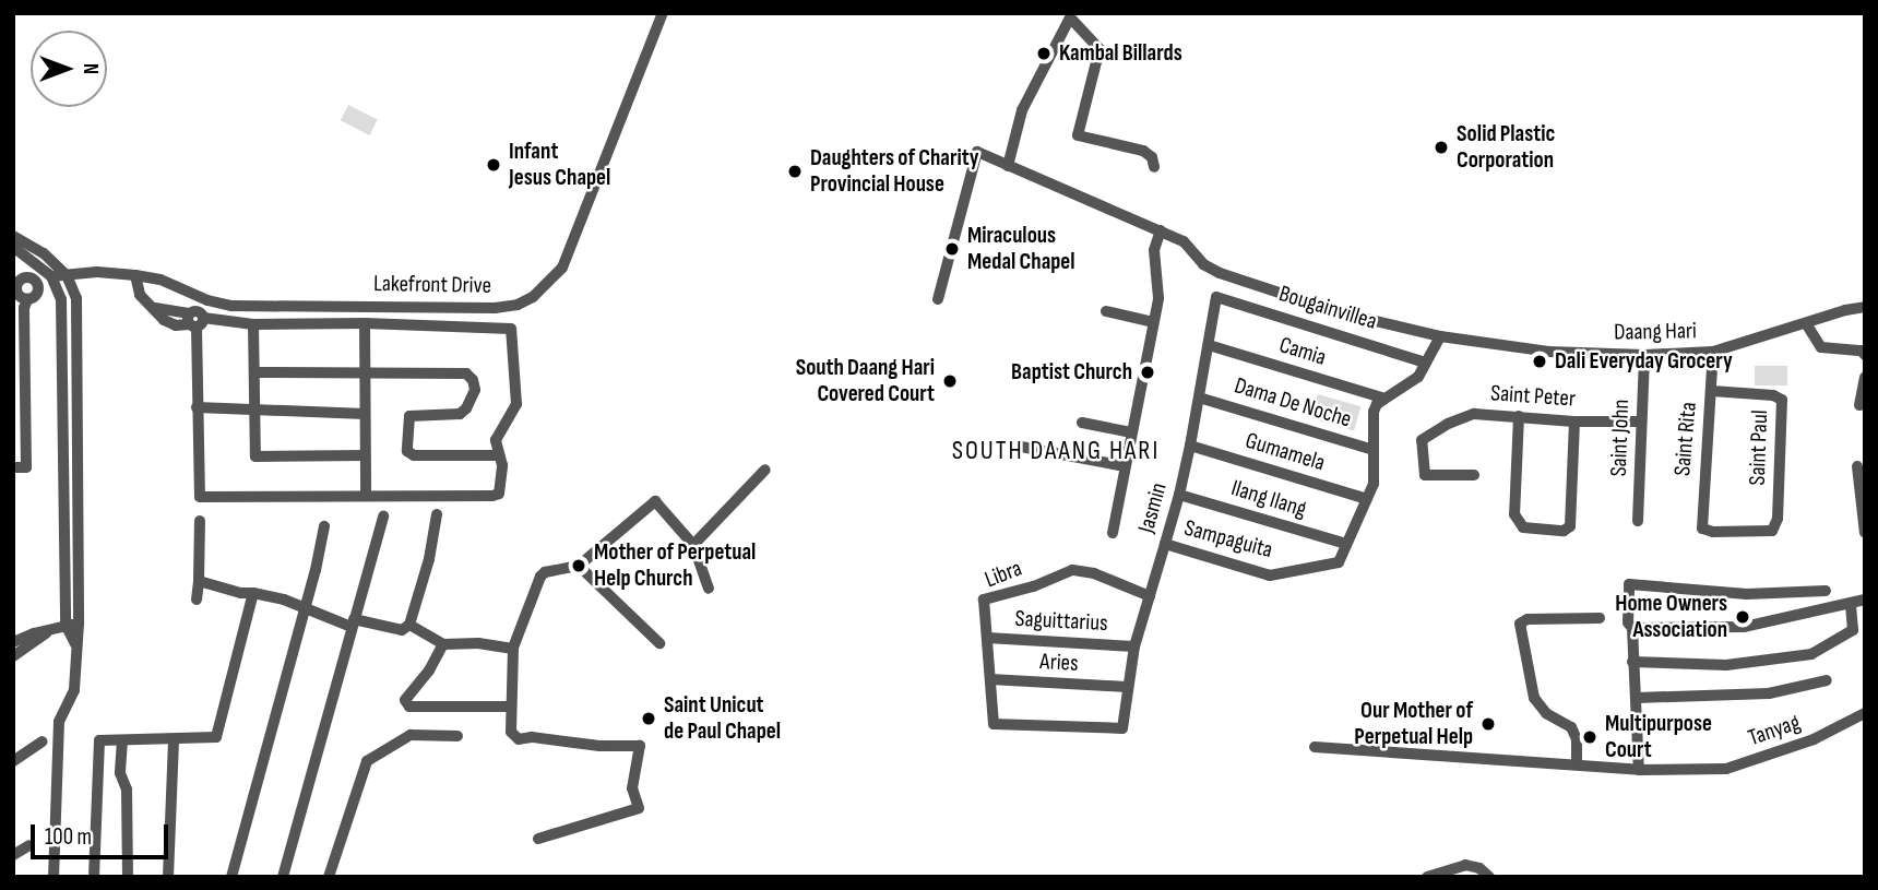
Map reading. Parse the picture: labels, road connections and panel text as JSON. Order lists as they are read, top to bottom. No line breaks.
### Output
{"streets":{"street":["Lakefront Drive","Bougainvillea","Daang Hari","Camia","Saint Peter","Dama De Noche","Saint John","Saint Rita","Saint Paul","Gumamela","Ilang Ilang","Jasmin","Sampaguita","Libra","Saguittarius","Aries","Tanyag"]},"crossings":[["Bougainvillea","Jasmin"],["Daang Hari","Saint John"],["Daang Hari","Saint Rita"],["Camia","Jasmin"],["Camia","Sampaguita"],["Saint Peter","Saint John"],["Dama De Noche","Jasmin"],["Dama De Noche","Sampaguita"],["Saint Rita","Saint Paul"],["Gumamela","Jasmin"],["Gumamela","Sampaguita"],["Ilang Ilang","Jasmin"],["Ilang Ilang","Sampaguita"],["Jasmin","Sampaguita"],["Jasmin","Libra"],["Jasmin","Saguittarius"],["Jasmin","Aries"],["Libra","Saguittarius"],["Libra","Aries"]],"districts":["SOUTH DAANG HARI"],"places":["Kambal Billards","Solid Plastic Corporation","Infant Jesus Chapel","Daughters of Charity Provincial House","Miraculous Medal Chapel","Dali Everyday Grocery","Baptist Church","South Daang Hari Covered Court","Mother of Perpetual Help Church","Home Owners Association","Saint Unicut de Paul Chapel","Our Mother of Perpetual Help","Multipurpose Court"],"scale_bar":"100 m","north":"right"}
